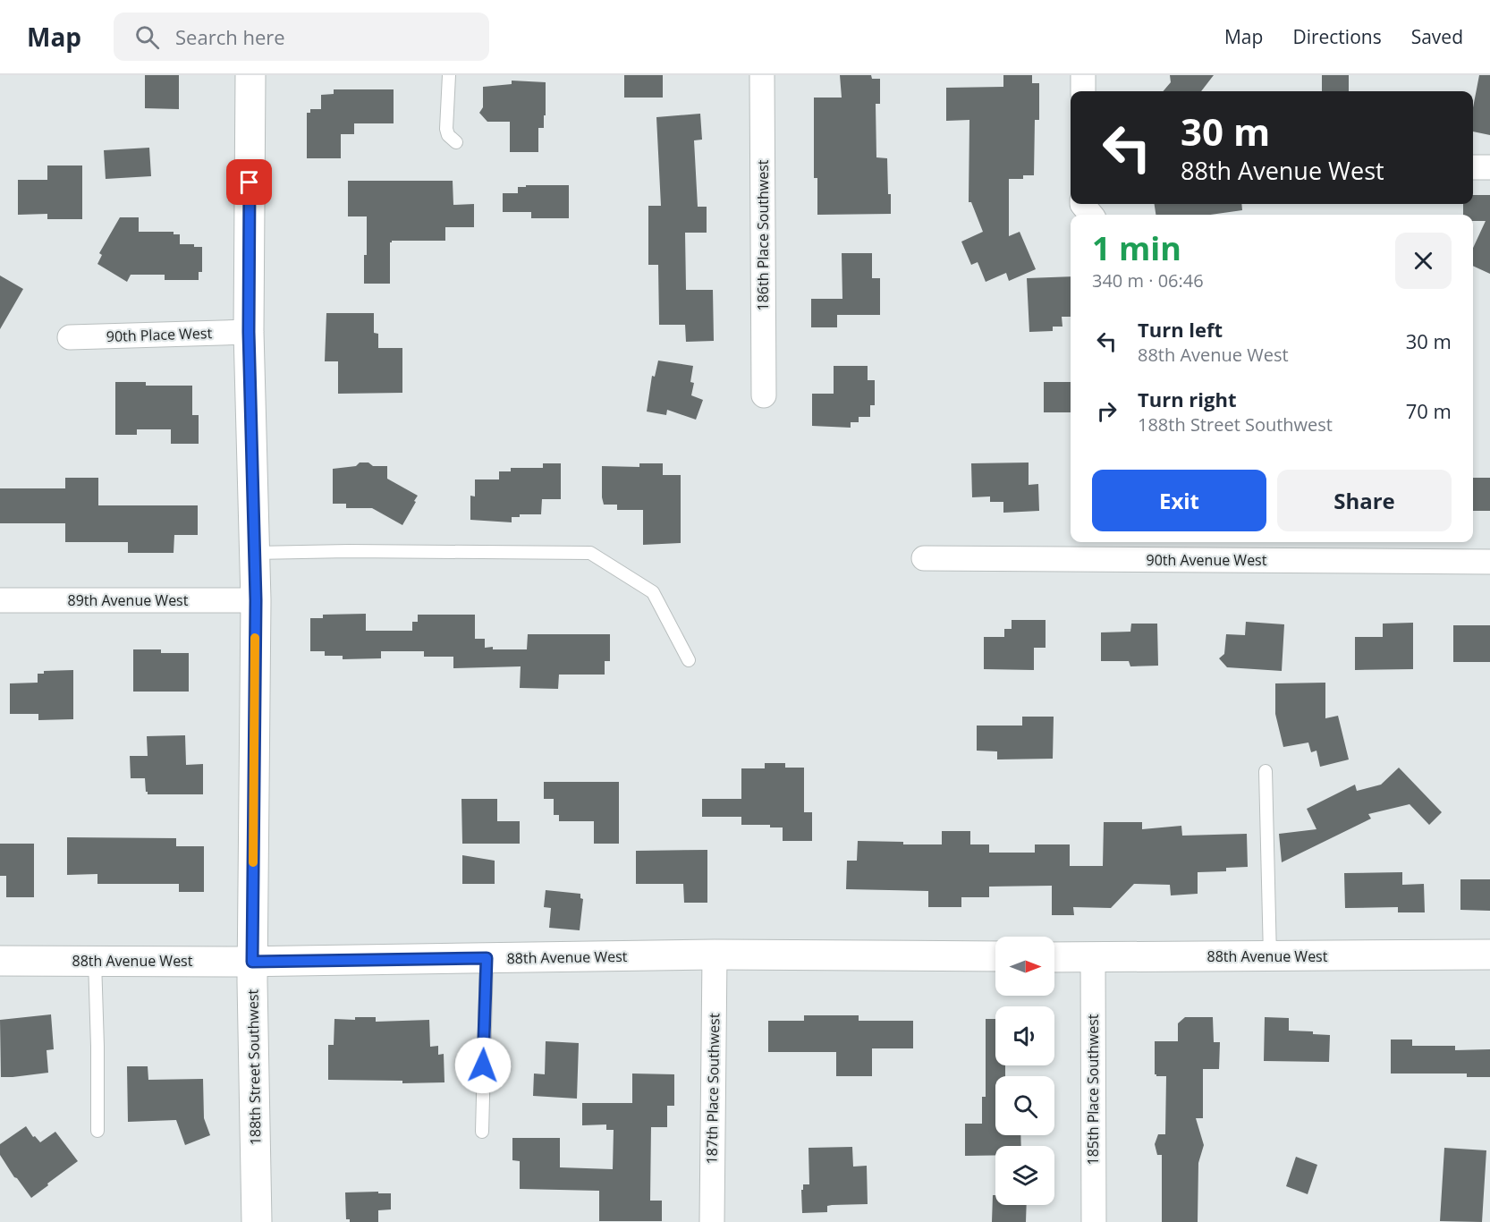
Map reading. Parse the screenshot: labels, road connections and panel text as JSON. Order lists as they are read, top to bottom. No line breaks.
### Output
{"streets":{"street":["186th Place Southwest","90th Place West","90th Avenue West","89th Avenue West","88th Avenue West","188th Street Southwest","187th Place Southwest","185th Place Southwest"]},"crossings":[["90th Place West","188th Street Southwest"],["89th Avenue West","188th Street Southwest"],["88th Avenue West","188th Street Southwest"],["88th Avenue West","187th Place Southwest"],["88th Avenue West","185th Place Southwest"]],"north":"right","page":{"header":"Map","search":"Search here","nav":["Map","Directions","Saved"],"turn":["30 m","88th Avenue West"],"heading":["1 min","340 m · 06:46"],"list":[{"name":"Turn left","note":"88th Avenue West","value":"30 m"},{"name":"Turn right","note":"188th Street Southwest","value":"70 m"}],"buttons":["Exit","Share"]}}
